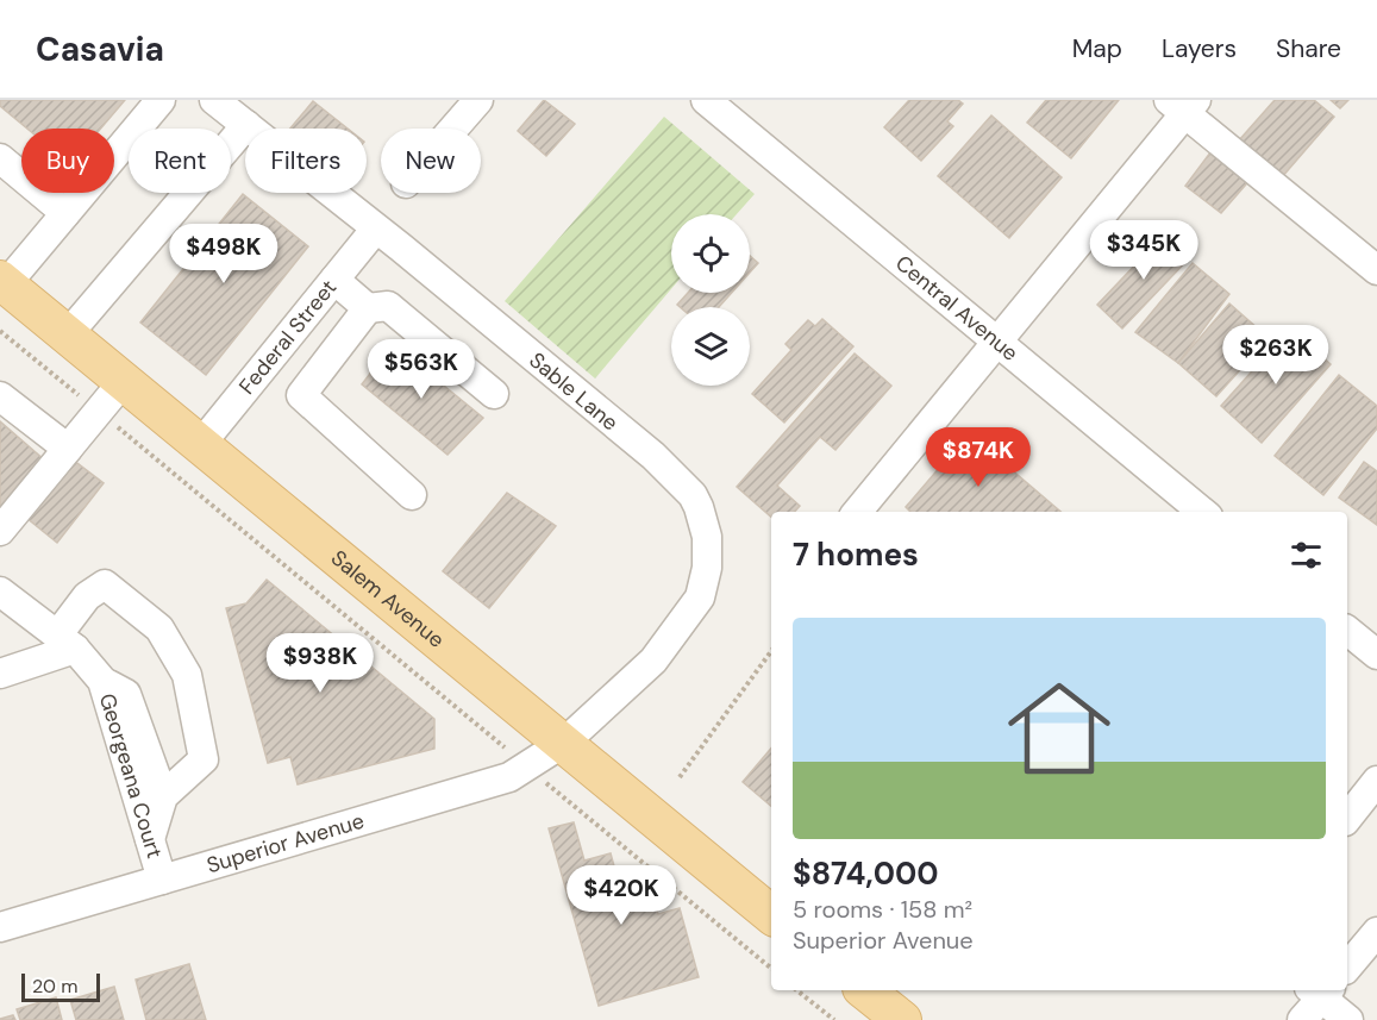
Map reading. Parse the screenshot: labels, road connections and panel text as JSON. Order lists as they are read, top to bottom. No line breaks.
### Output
{"streets":{"main road":["Salem Avenue"],"street":["Central Avenue","Federal Street","Sable Lane","Georgeana Court","Superior Avenue"]},"crossings":[["Federal Street","Sable Lane"],["Federal Street","Salem Avenue"],["Sable Lane","Salem Avenue"],["Sable Lane","Superior Avenue"],["Salem Avenue","Superior Avenue"],["Georgeana Court","Superior Avenue"]],"scale_bar":"20 m","page":{"header":"Casavia","nav":["Map","Layers","Share"],"chip":["Buy","Rent","Filters","New"],"price":["$345K","$498K","$263K","$563K","$874K","$938K","$420K"],"heading":"7 homes","list":[{"name":"$874,000","note":"5 rooms · 158 m² · Superior Avenue"}],"scale":"20 m"}}
